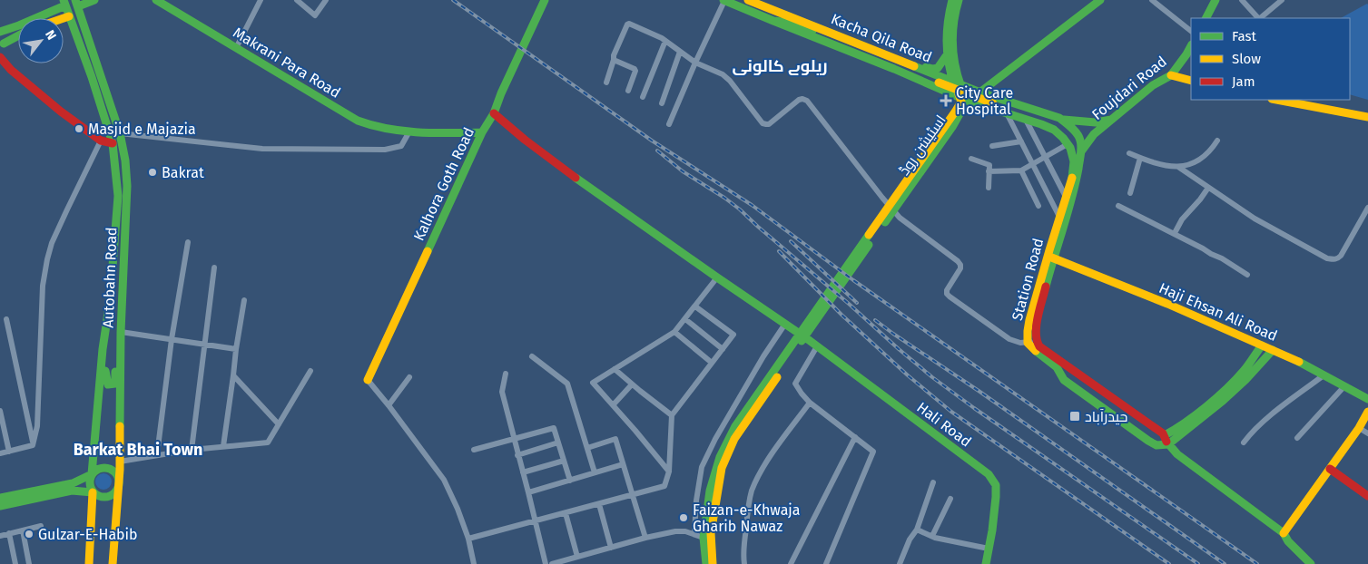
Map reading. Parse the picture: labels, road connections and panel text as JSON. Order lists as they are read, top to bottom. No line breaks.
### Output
{"streets":{"main road":["Kacha Qila Road","Makrani Para Road","Foujdari Road","اسٹیشن روڈ","Kalhora Goth Road","Autobahn Road","Station Road","Haji Ehsan Ali Road","Hali Road"]},"crossings":[["Kacha Qila Road","اسٹیشن روڈ"],["Kacha Qila Road","Station Road"],["Makrani Para Road","Kalhora Goth Road"],["Foujdari Road","Station Road"],["اسٹیشن روڈ","Station Road"],["Kalhora Goth Road","Hali Road"],["Station Road","Haji Ehsan Ali Road"]],"districts":["ریلوے کالونی","Barkat Bhai Town"],"places":{"health":["City Care Hospital"],"other":["Masjid e Majazia","Bakrat","Faizan-e-Khwaja Gharib Nawaz","Gulzar-E-Habib"],"transit":["حیدرآباد"]},"legend":["Fast","Slow","Jam"],"north":"top right"}
